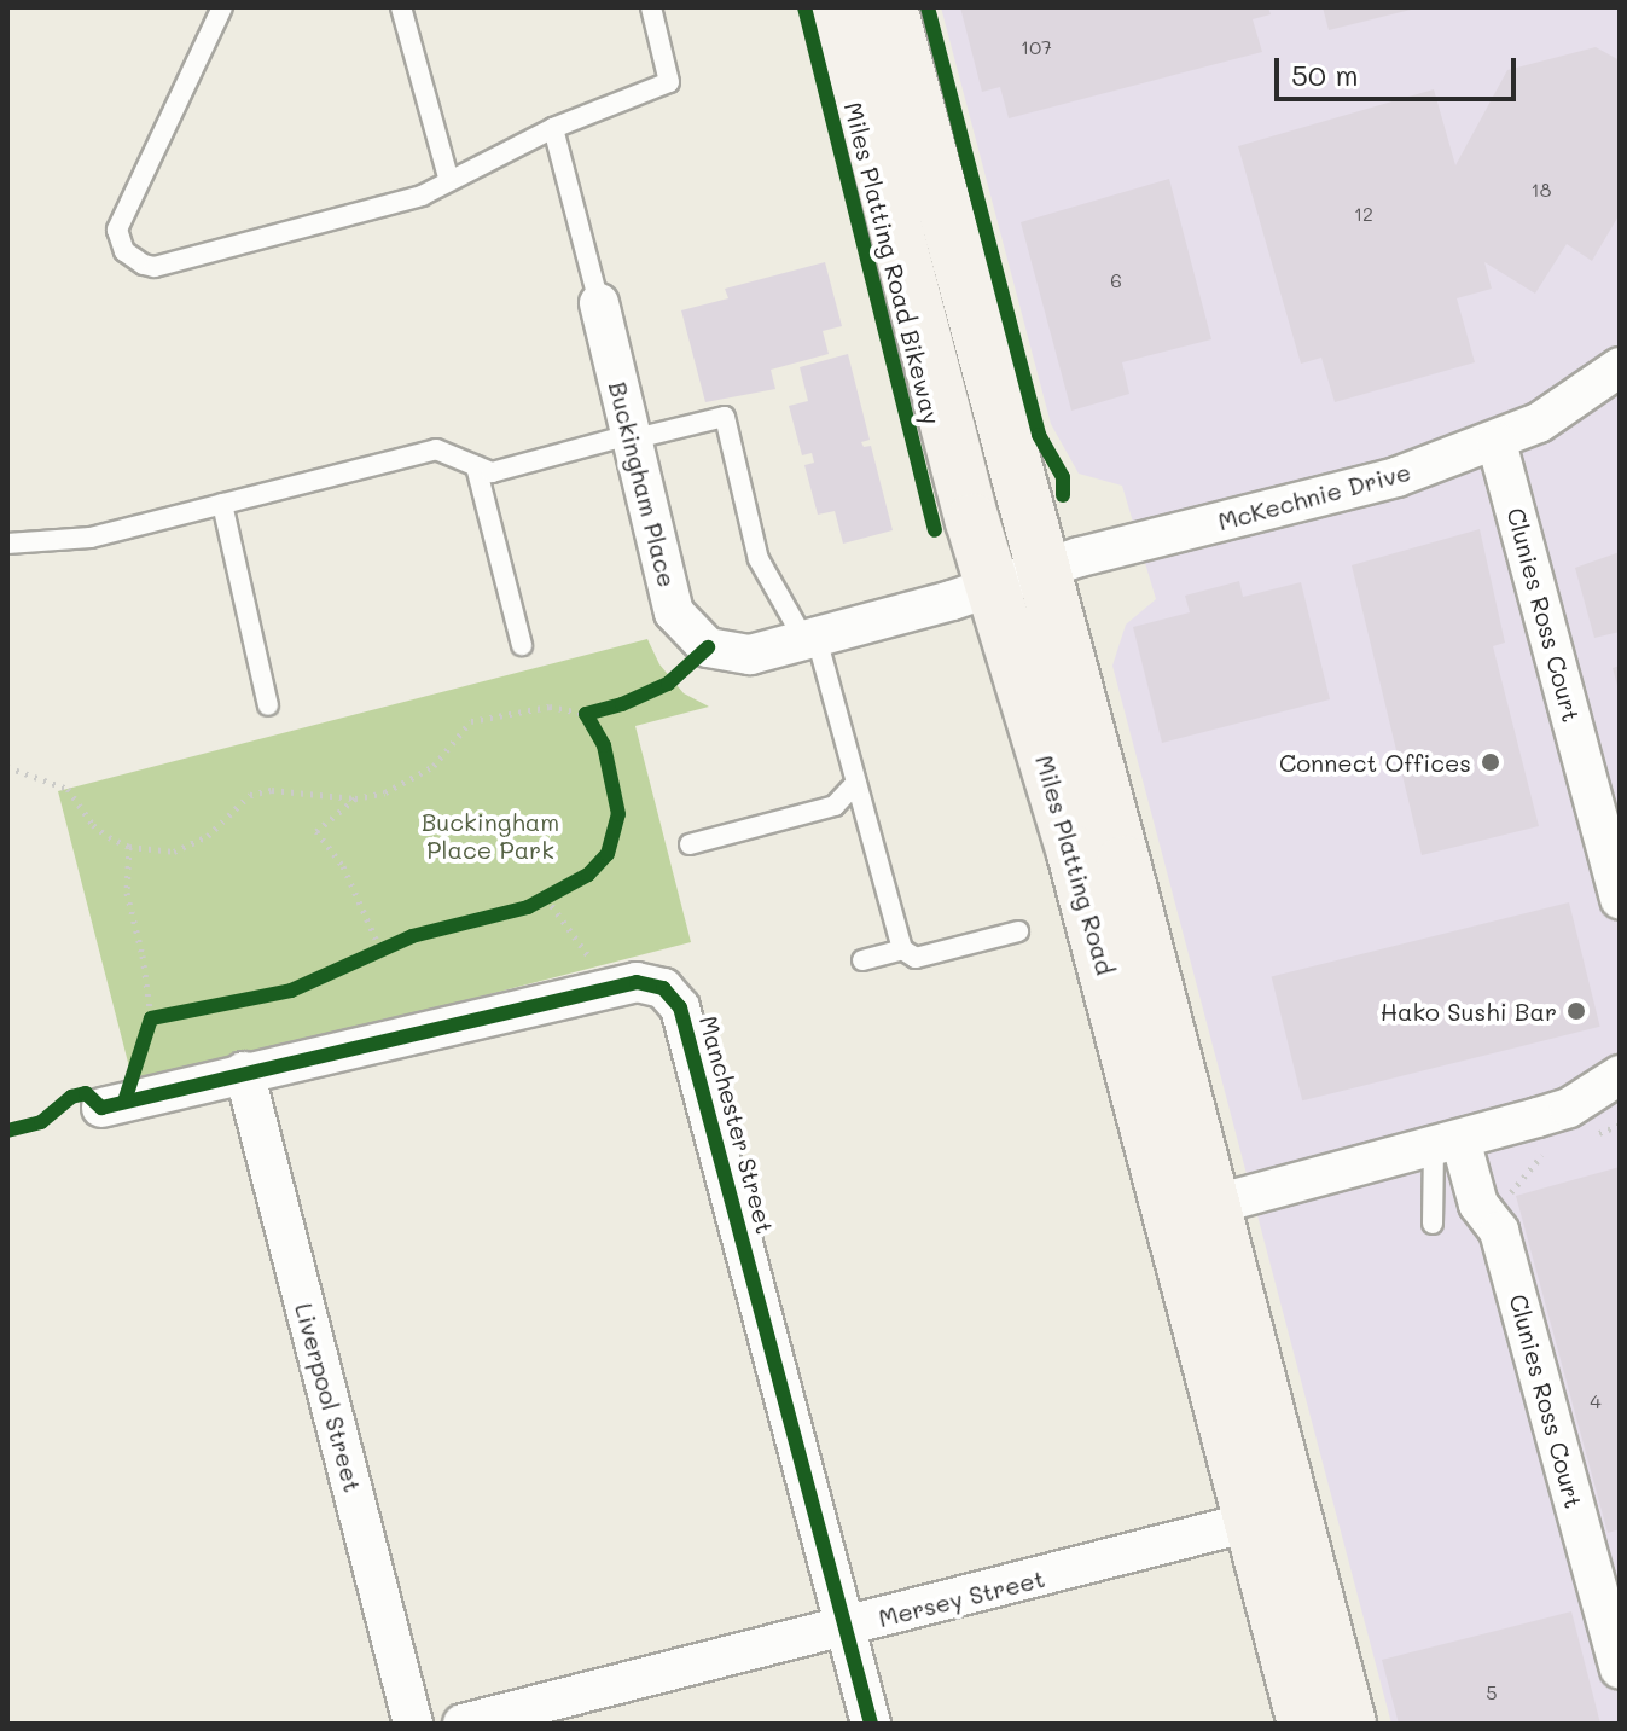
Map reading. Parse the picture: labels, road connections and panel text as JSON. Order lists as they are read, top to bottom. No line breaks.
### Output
{"streets":{"main road":["Miles Platting Road"],"street":["Buckingham Place","McKechnie Drive","Clunies Ross Court","Manchester Street","Liverpool Street","Mersey Street"],"cycle path":["Miles Platting Road Bikeway"]},"crossings":[["Buckingham Place","McKechnie Drive"],["Buckingham Place","Miles Platting Road"],["McKechnie Drive","Clunies Ross Court"],["McKechnie Drive","Miles Platting Road"],["Miles Platting Road","Mersey Street"],["Manchester Street","Liverpool Street"],["Manchester Street","Mersey Street"]],"parks":["Buckingham Place Park"],"places":["Connect Offices","Hako Sushi Bar"],"house_numbers":["107","18","12","6","4","5"],"scale_bar":"50 m"}
